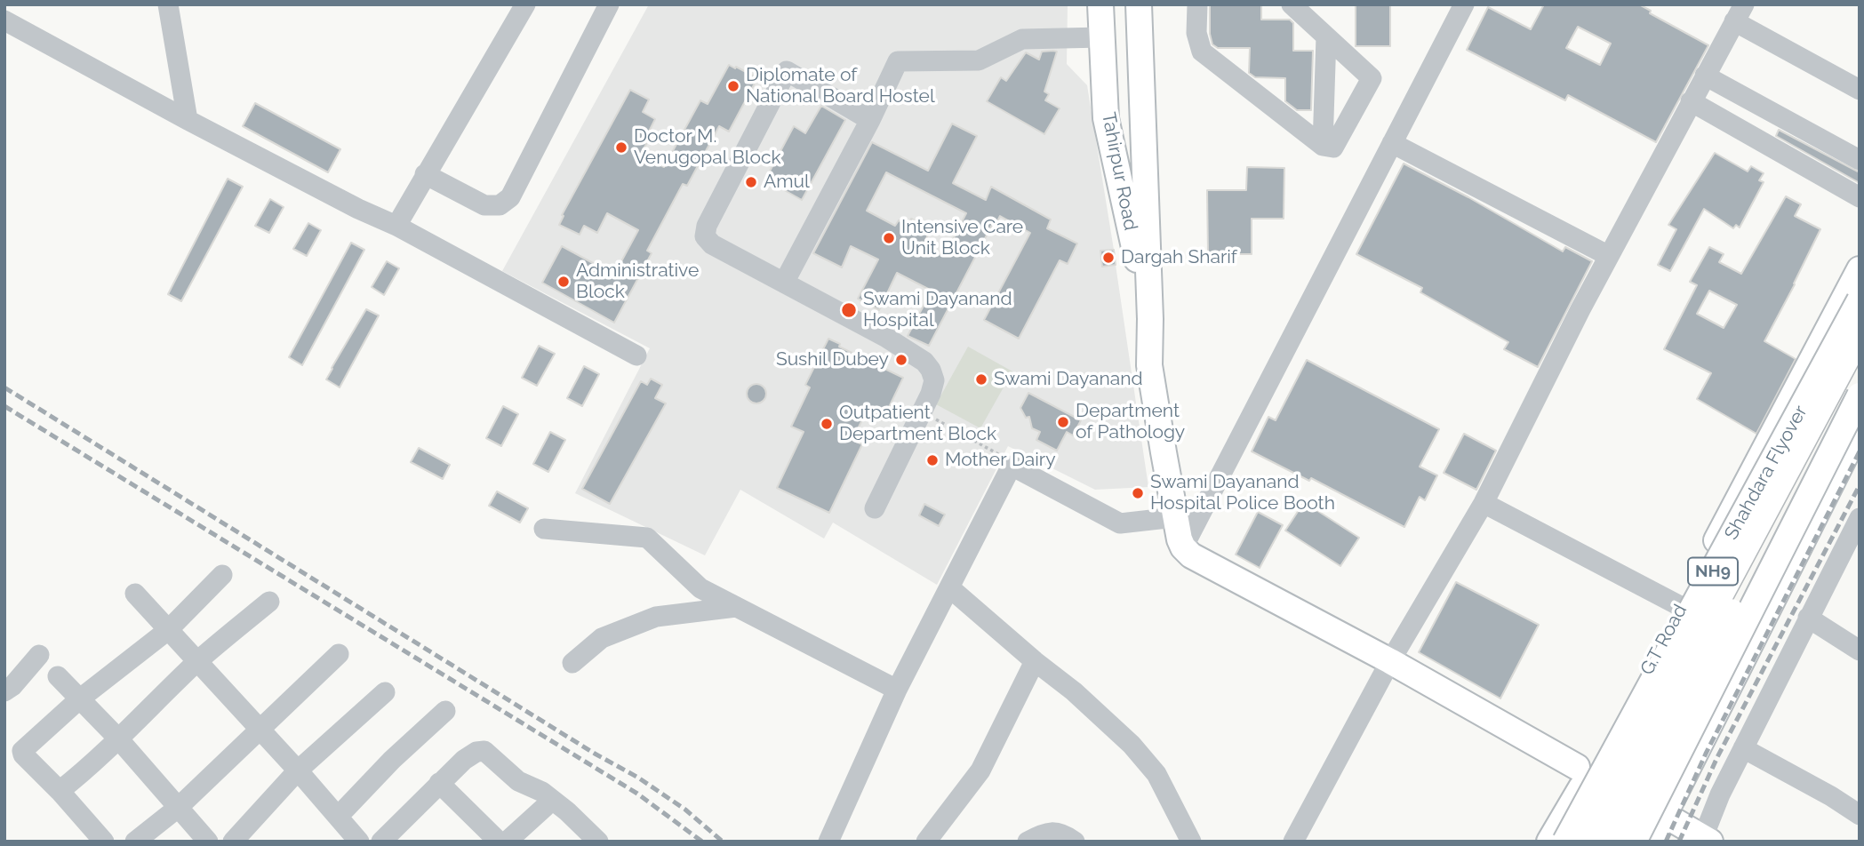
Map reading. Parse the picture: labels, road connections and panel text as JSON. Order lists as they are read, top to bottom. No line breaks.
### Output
{"streets":{"highway":["Shahdara Flyover"],"main road":["Tahirpur Road","NH9","G.T Road"]},"places":["Diplomate of National Board Hostel","Doctor M. Venugopal Block","Amul","Intensive Care Unit Block","Dargah Sharif","Administrative Block","Swami Dayanand Hospital","Sushil Dubey","Swami Dayanand","Department of Pathology","Outpatient Department Block","Mother Dairy","Swami Dayanand Hospital Police Booth"]}
